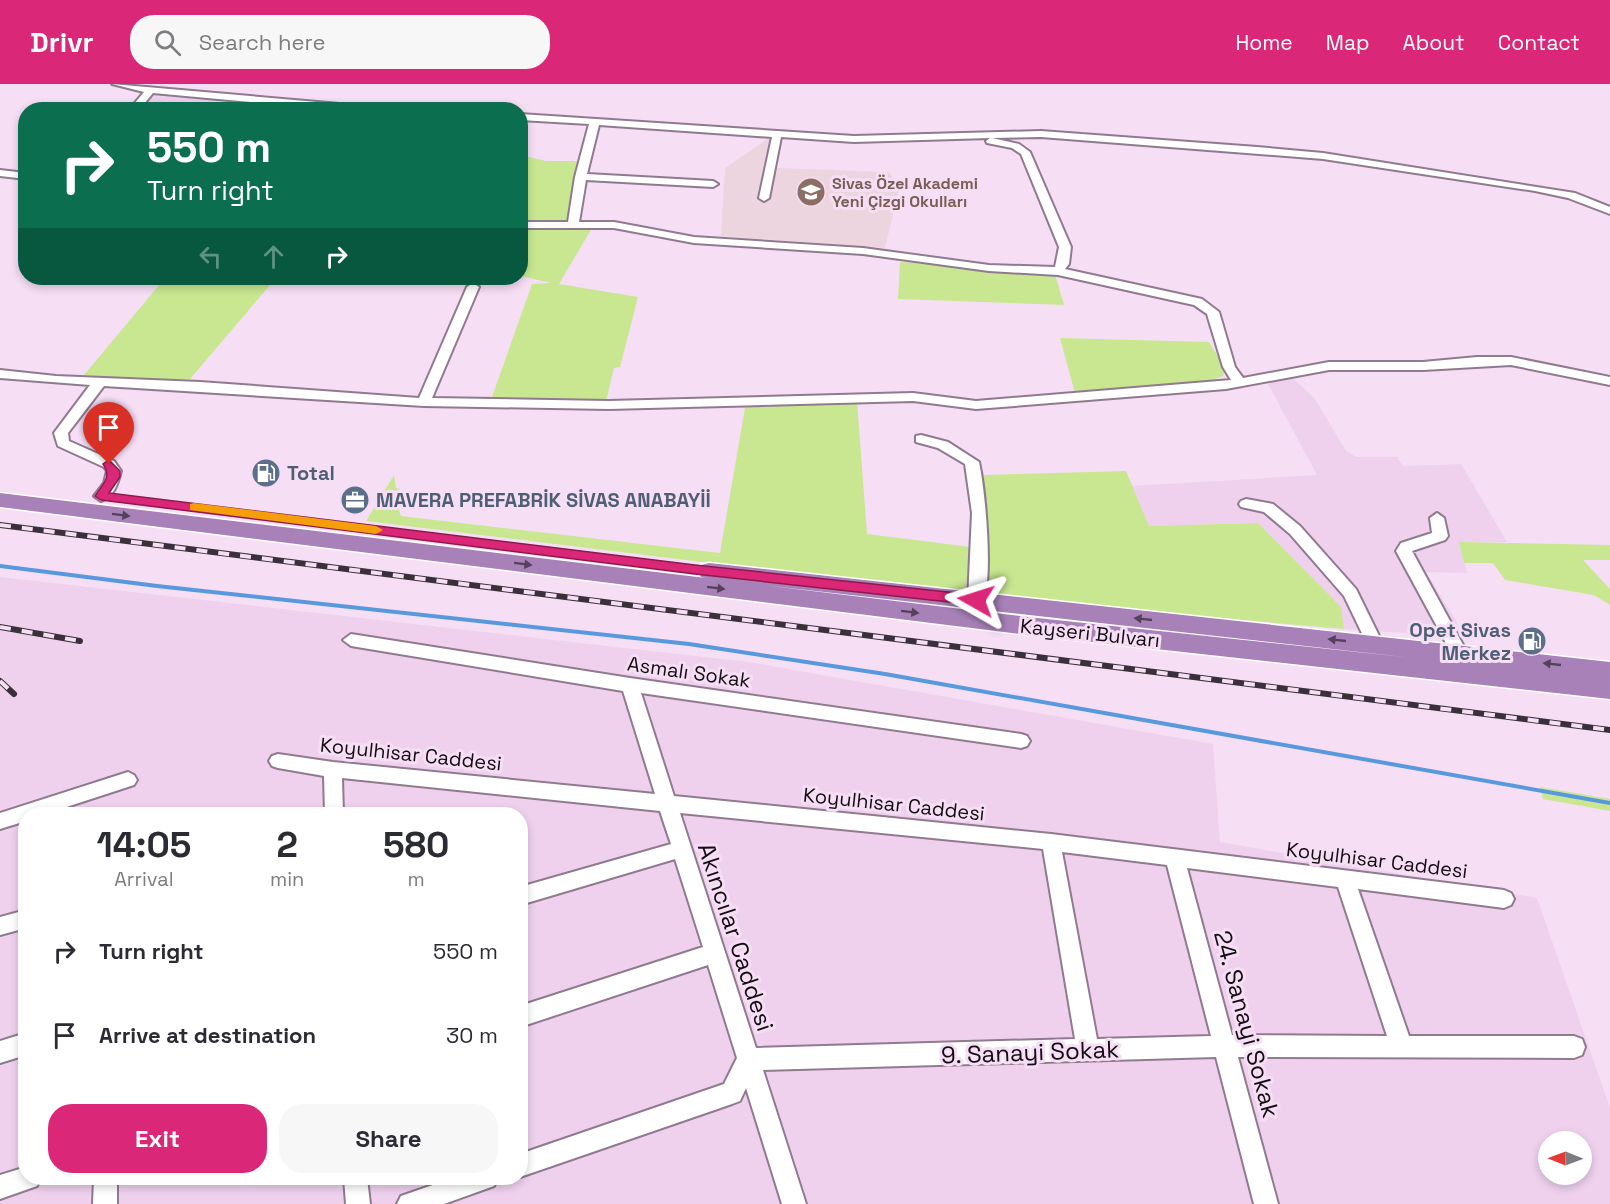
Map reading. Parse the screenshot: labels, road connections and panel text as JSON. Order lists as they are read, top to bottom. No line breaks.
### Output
{"streets":{"highway":["Kayseri Bulvarı"],"street":["Asmalı Sokak","Koyulhisar Caddesi","Akıncılar Caddesi","24. Sanayi Sokak","9. Sanayi Sokak"]},"crossings":[["Asmalı Sokak","Akıncılar Caddesi"],["Koyulhisar Caddesi","Akıncılar Caddesi"],["Koyulhisar Caddesi","24. Sanayi Sokak"],["Akıncılar Caddesi","9. Sanayi Sokak"],["24. Sanayi Sokak","9. Sanayi Sokak"]],"places":{"school or university":["Sivas Özel Akademi Yeni Çizgi Okulları"],"fuel station":["Total","Opet Sivas Merkez"],"office":["MAVERA PREFABRİK SİVAS ANABAYİİ"]},"north":"left","page":{"header":"Drivr","search":"Search here","nav":["Home","Map","About","Contact"],"turn":["550 m","Turn right"],"eta":["14:05","Arrival","2","min","580","m"],"list":[{"name":"Turn right","value":"550 m"},{"name":"Arrive at destination","value":"30 m"}],"buttons":["Exit","Share"]}}
